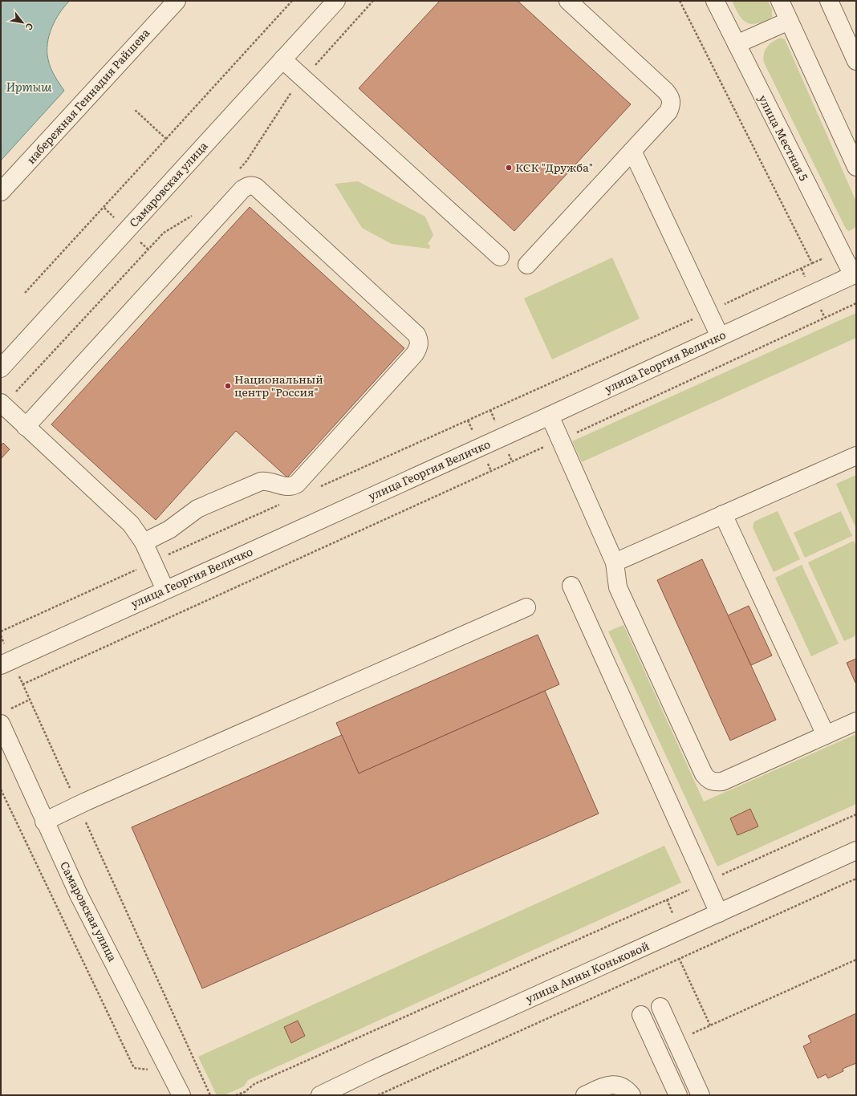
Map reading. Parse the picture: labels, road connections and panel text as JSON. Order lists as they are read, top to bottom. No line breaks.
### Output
{"streets":{"street":["набережная Геннадия Райшева","улица Местная 5","Самаровская улица","улица Георгия Величко","улица Анны Коньковой"]},"crossings":[["улица Местная 5","улица Георгия Величко"]],"water":["Иртыш"],"places":["КСК \"Дружба\"","Национальный центр \"Россия\""],"north":"bottom right"}
